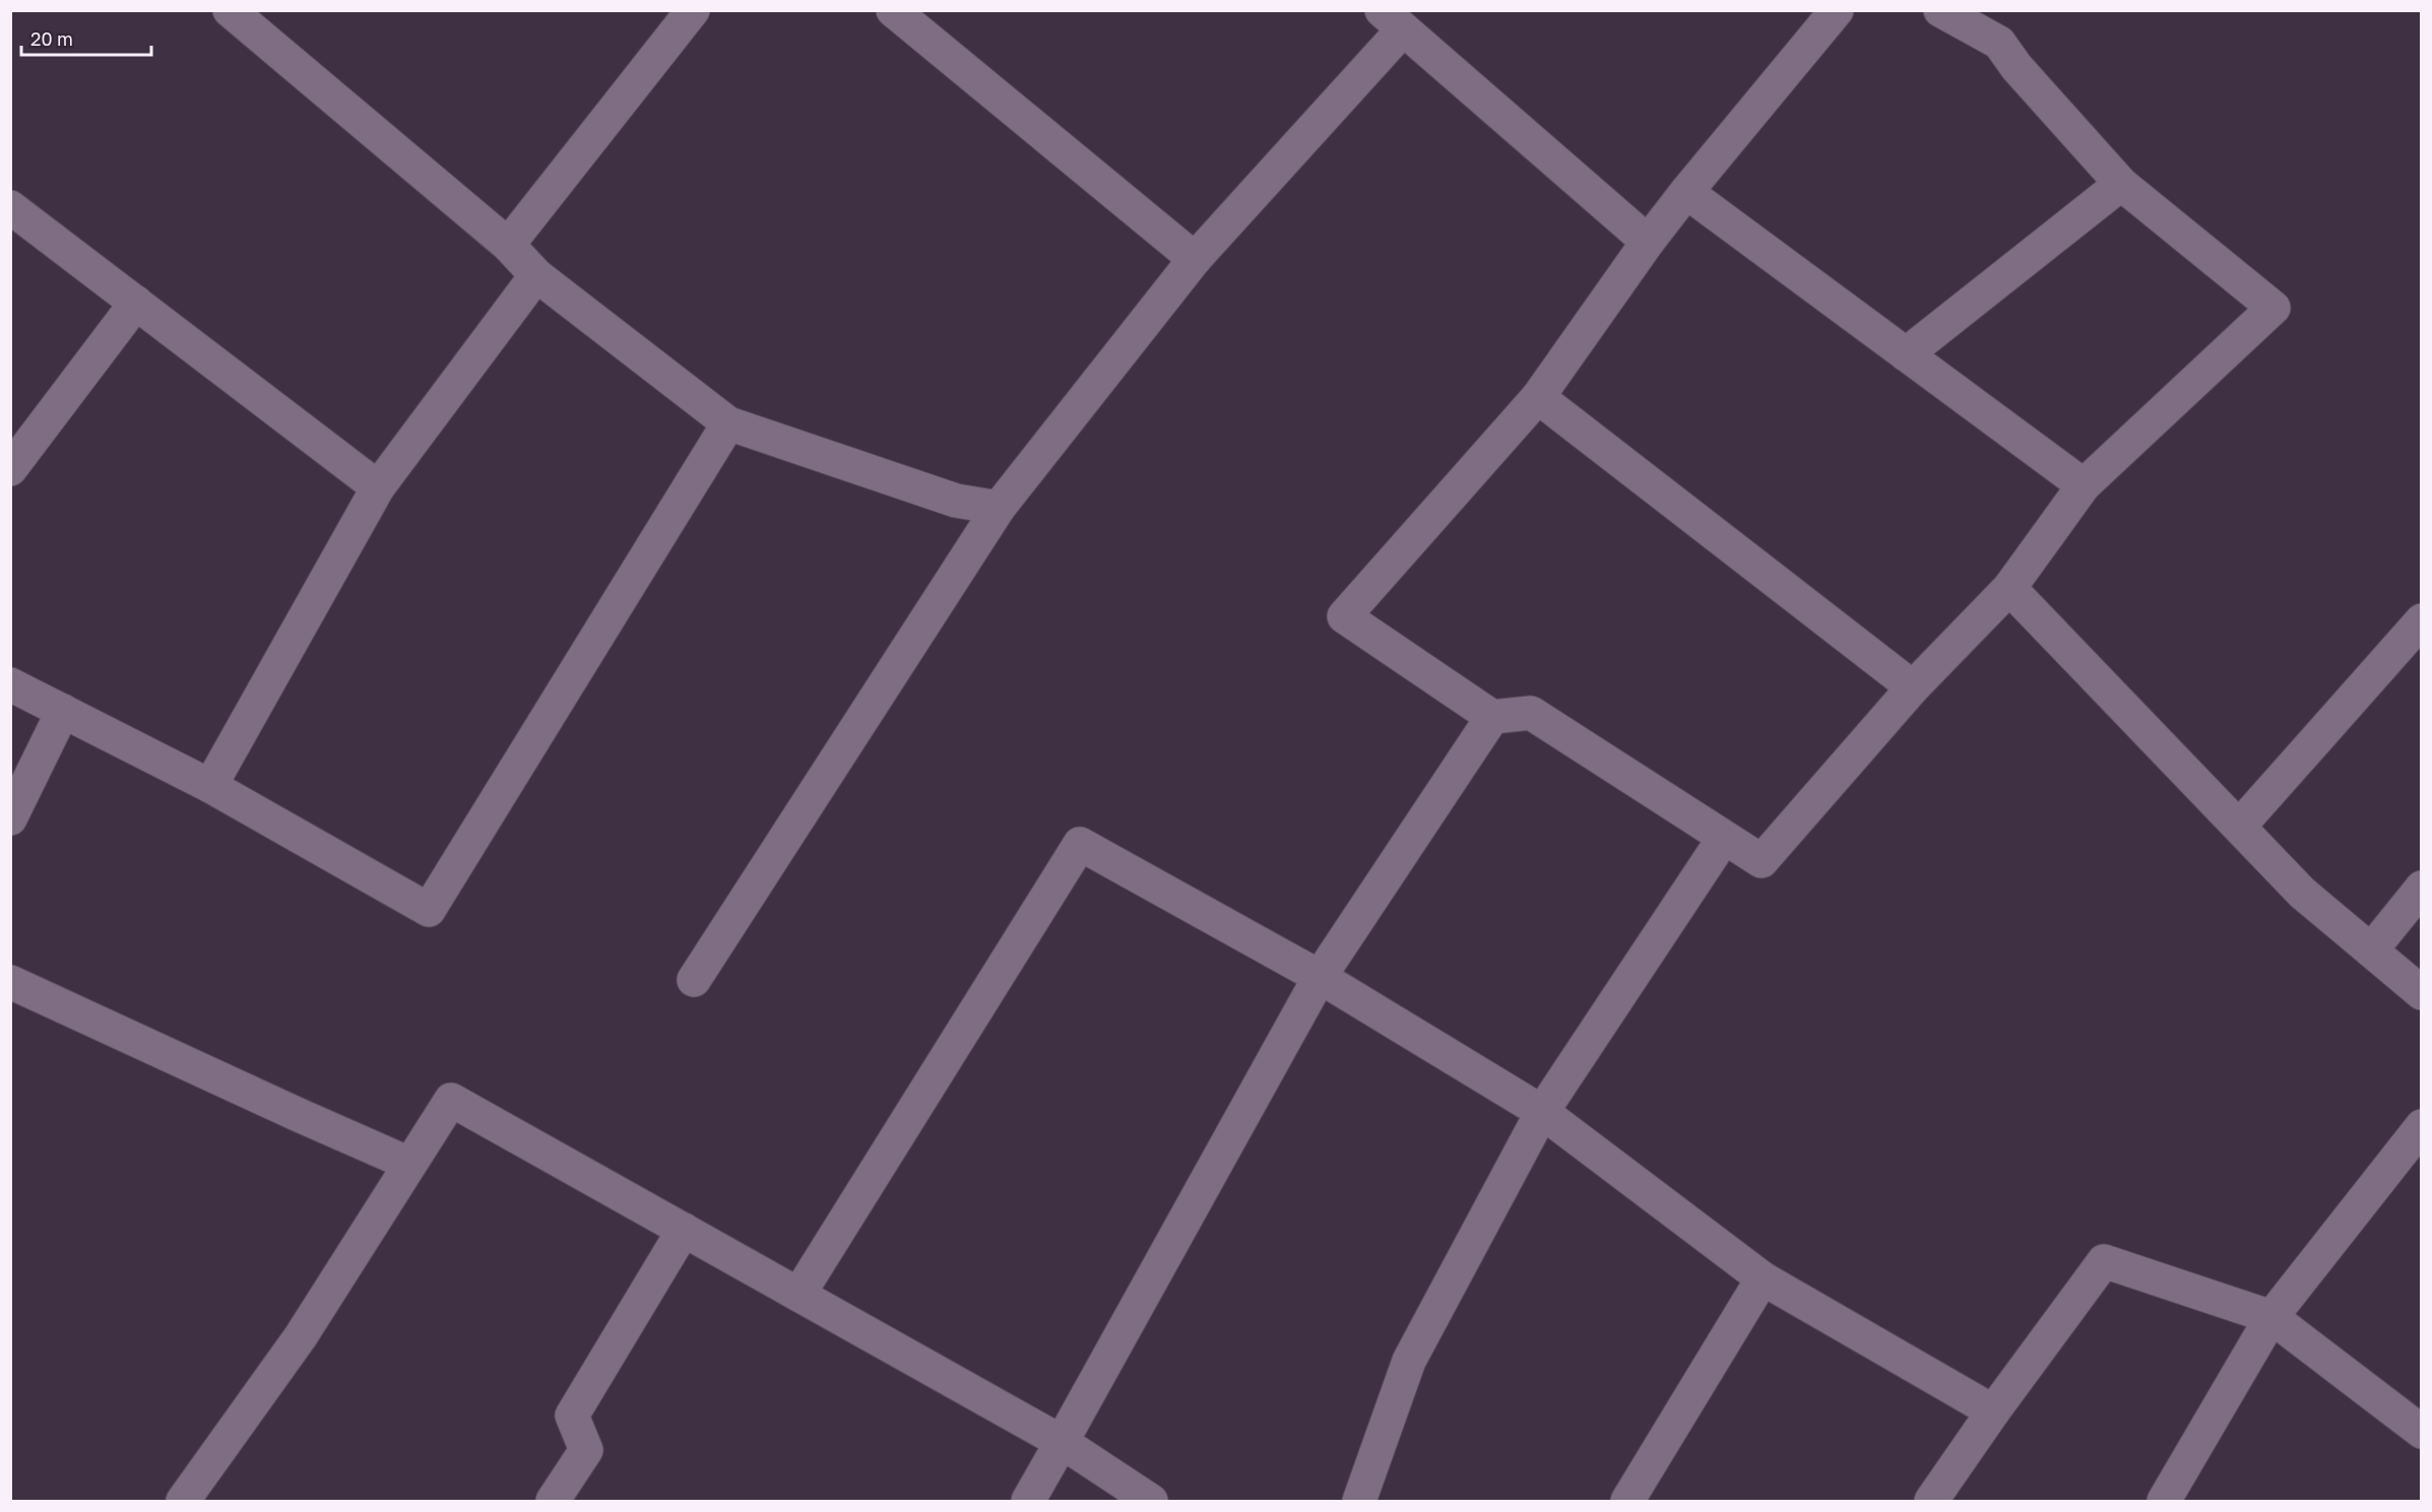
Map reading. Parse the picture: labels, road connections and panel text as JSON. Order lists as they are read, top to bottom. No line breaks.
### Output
{"scale_bar":"20 m"}
